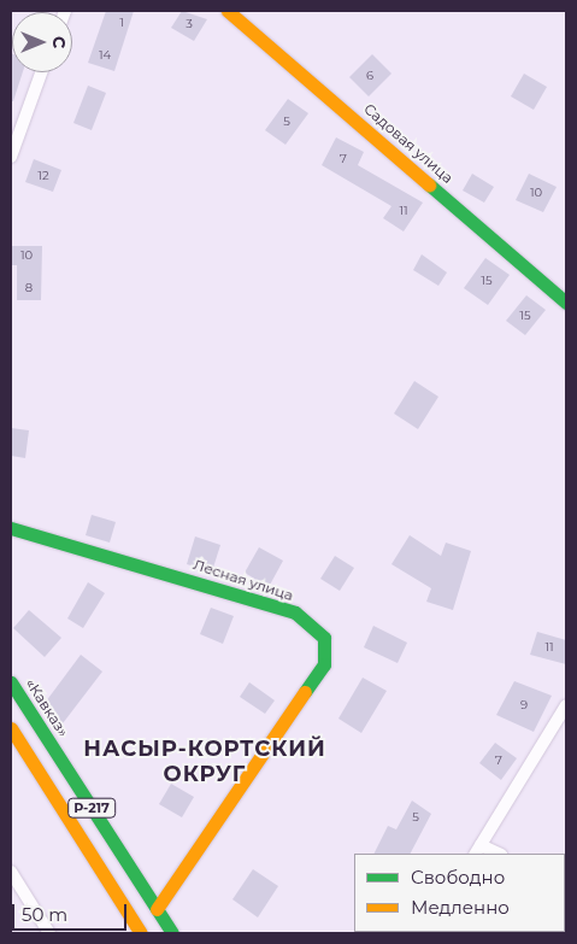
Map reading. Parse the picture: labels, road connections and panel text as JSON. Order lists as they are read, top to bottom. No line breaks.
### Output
{"streets":{"main road":["Садовая улица","Лесная улица","«Кавказ»","Р-217"]},"crossings":[["Лесная улица","«Кавказ»"]],"districts":["НАСЫР-КОРТСКИЙ ОКРУГ"],"house_numbers":["1","3","14","6","5","7","12","10","11","10","15","8","15","11","9","7","5"],"legend":["Свободно","Медленно"],"scale_bar":"50 m","north":"right"}
